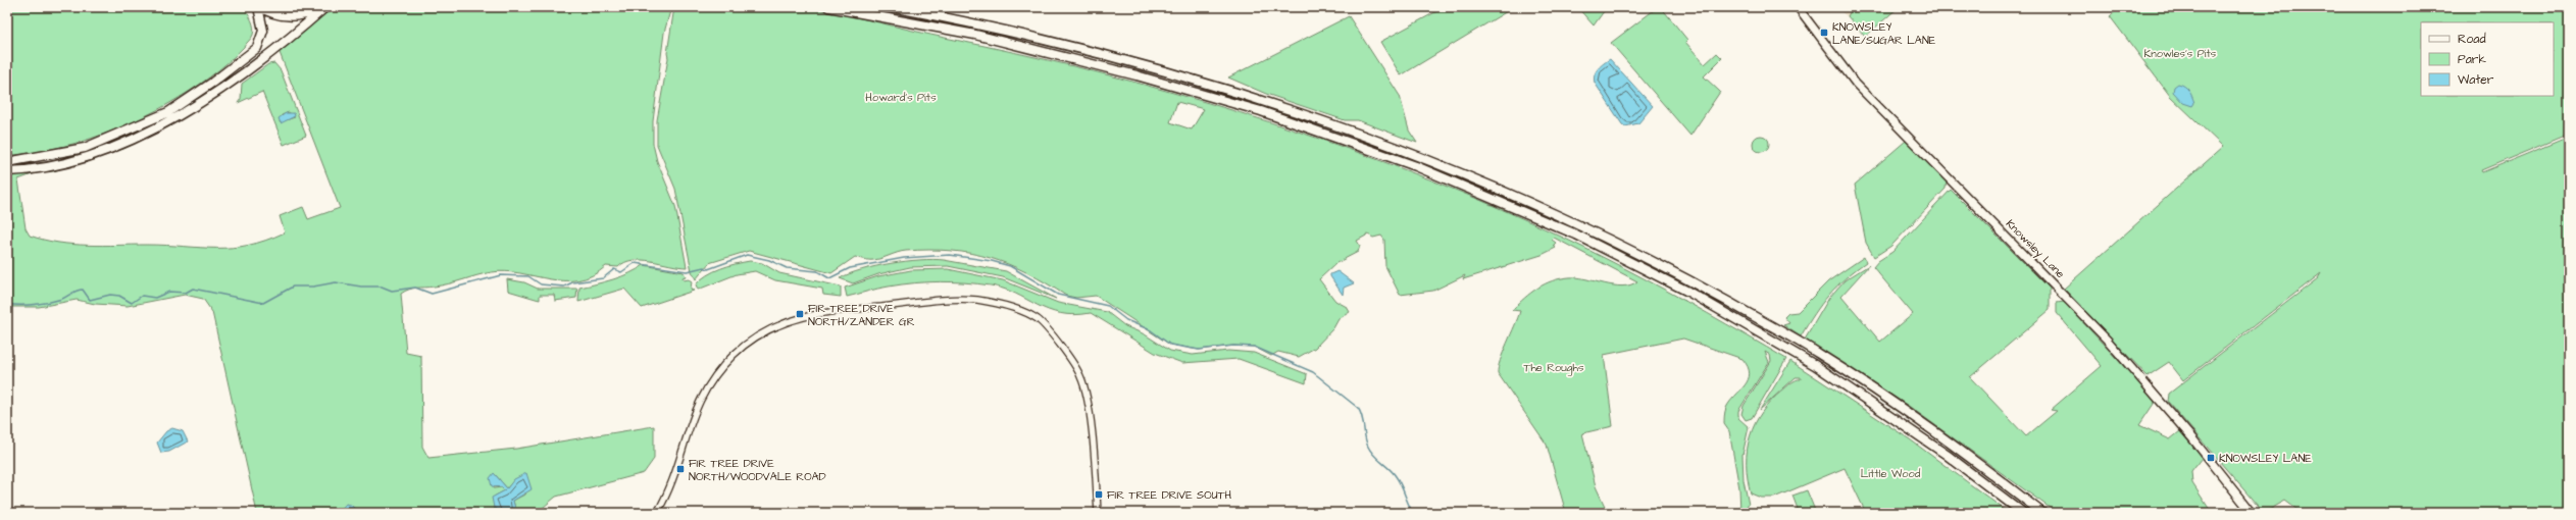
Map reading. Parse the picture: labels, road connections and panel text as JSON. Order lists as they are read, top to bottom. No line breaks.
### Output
{"streets":{"main road":["Knowsley Lane"]},"parks":["Knowles's Pits","Howard's Pits","The Roughs","Little Wood"],"places":{"transit":["KNOWSLEY LANE/SUGAR LANE","FIR TREE DRIVE NORTH/ZANDER GR","KNOWSLEY LANE","FIR TREE DRIVE NORTH/WOODVALE ROAD","FIR TREE DRIVE SOUTH"]},"legend":["Road","Park","Water"]}
